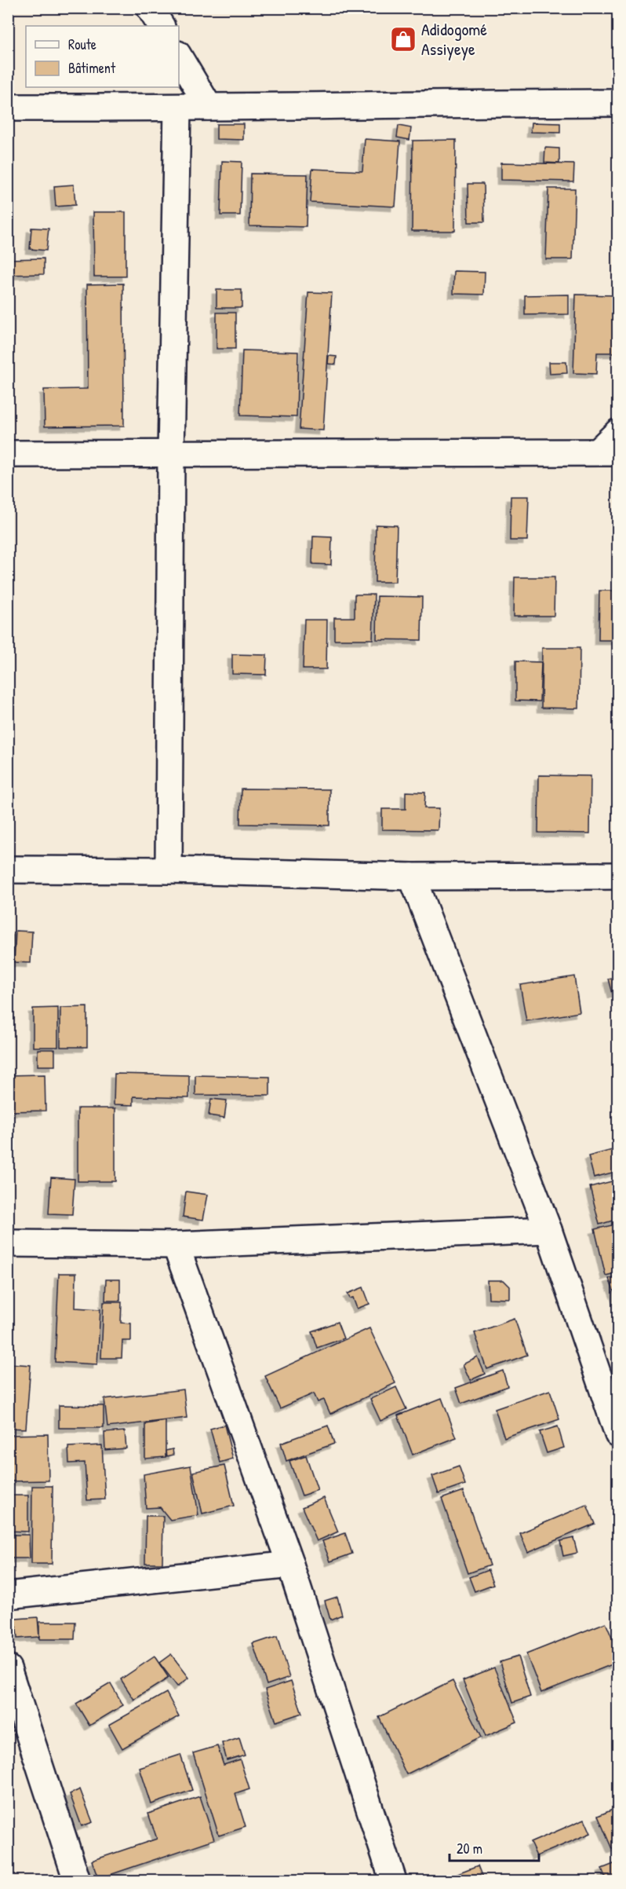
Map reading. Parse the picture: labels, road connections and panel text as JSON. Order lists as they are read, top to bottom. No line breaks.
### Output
{"places":{"shop":["Adidogomé Assiyeye"]},"legend":["Route","Bâtiment"],"scale_bar":"20 m"}
